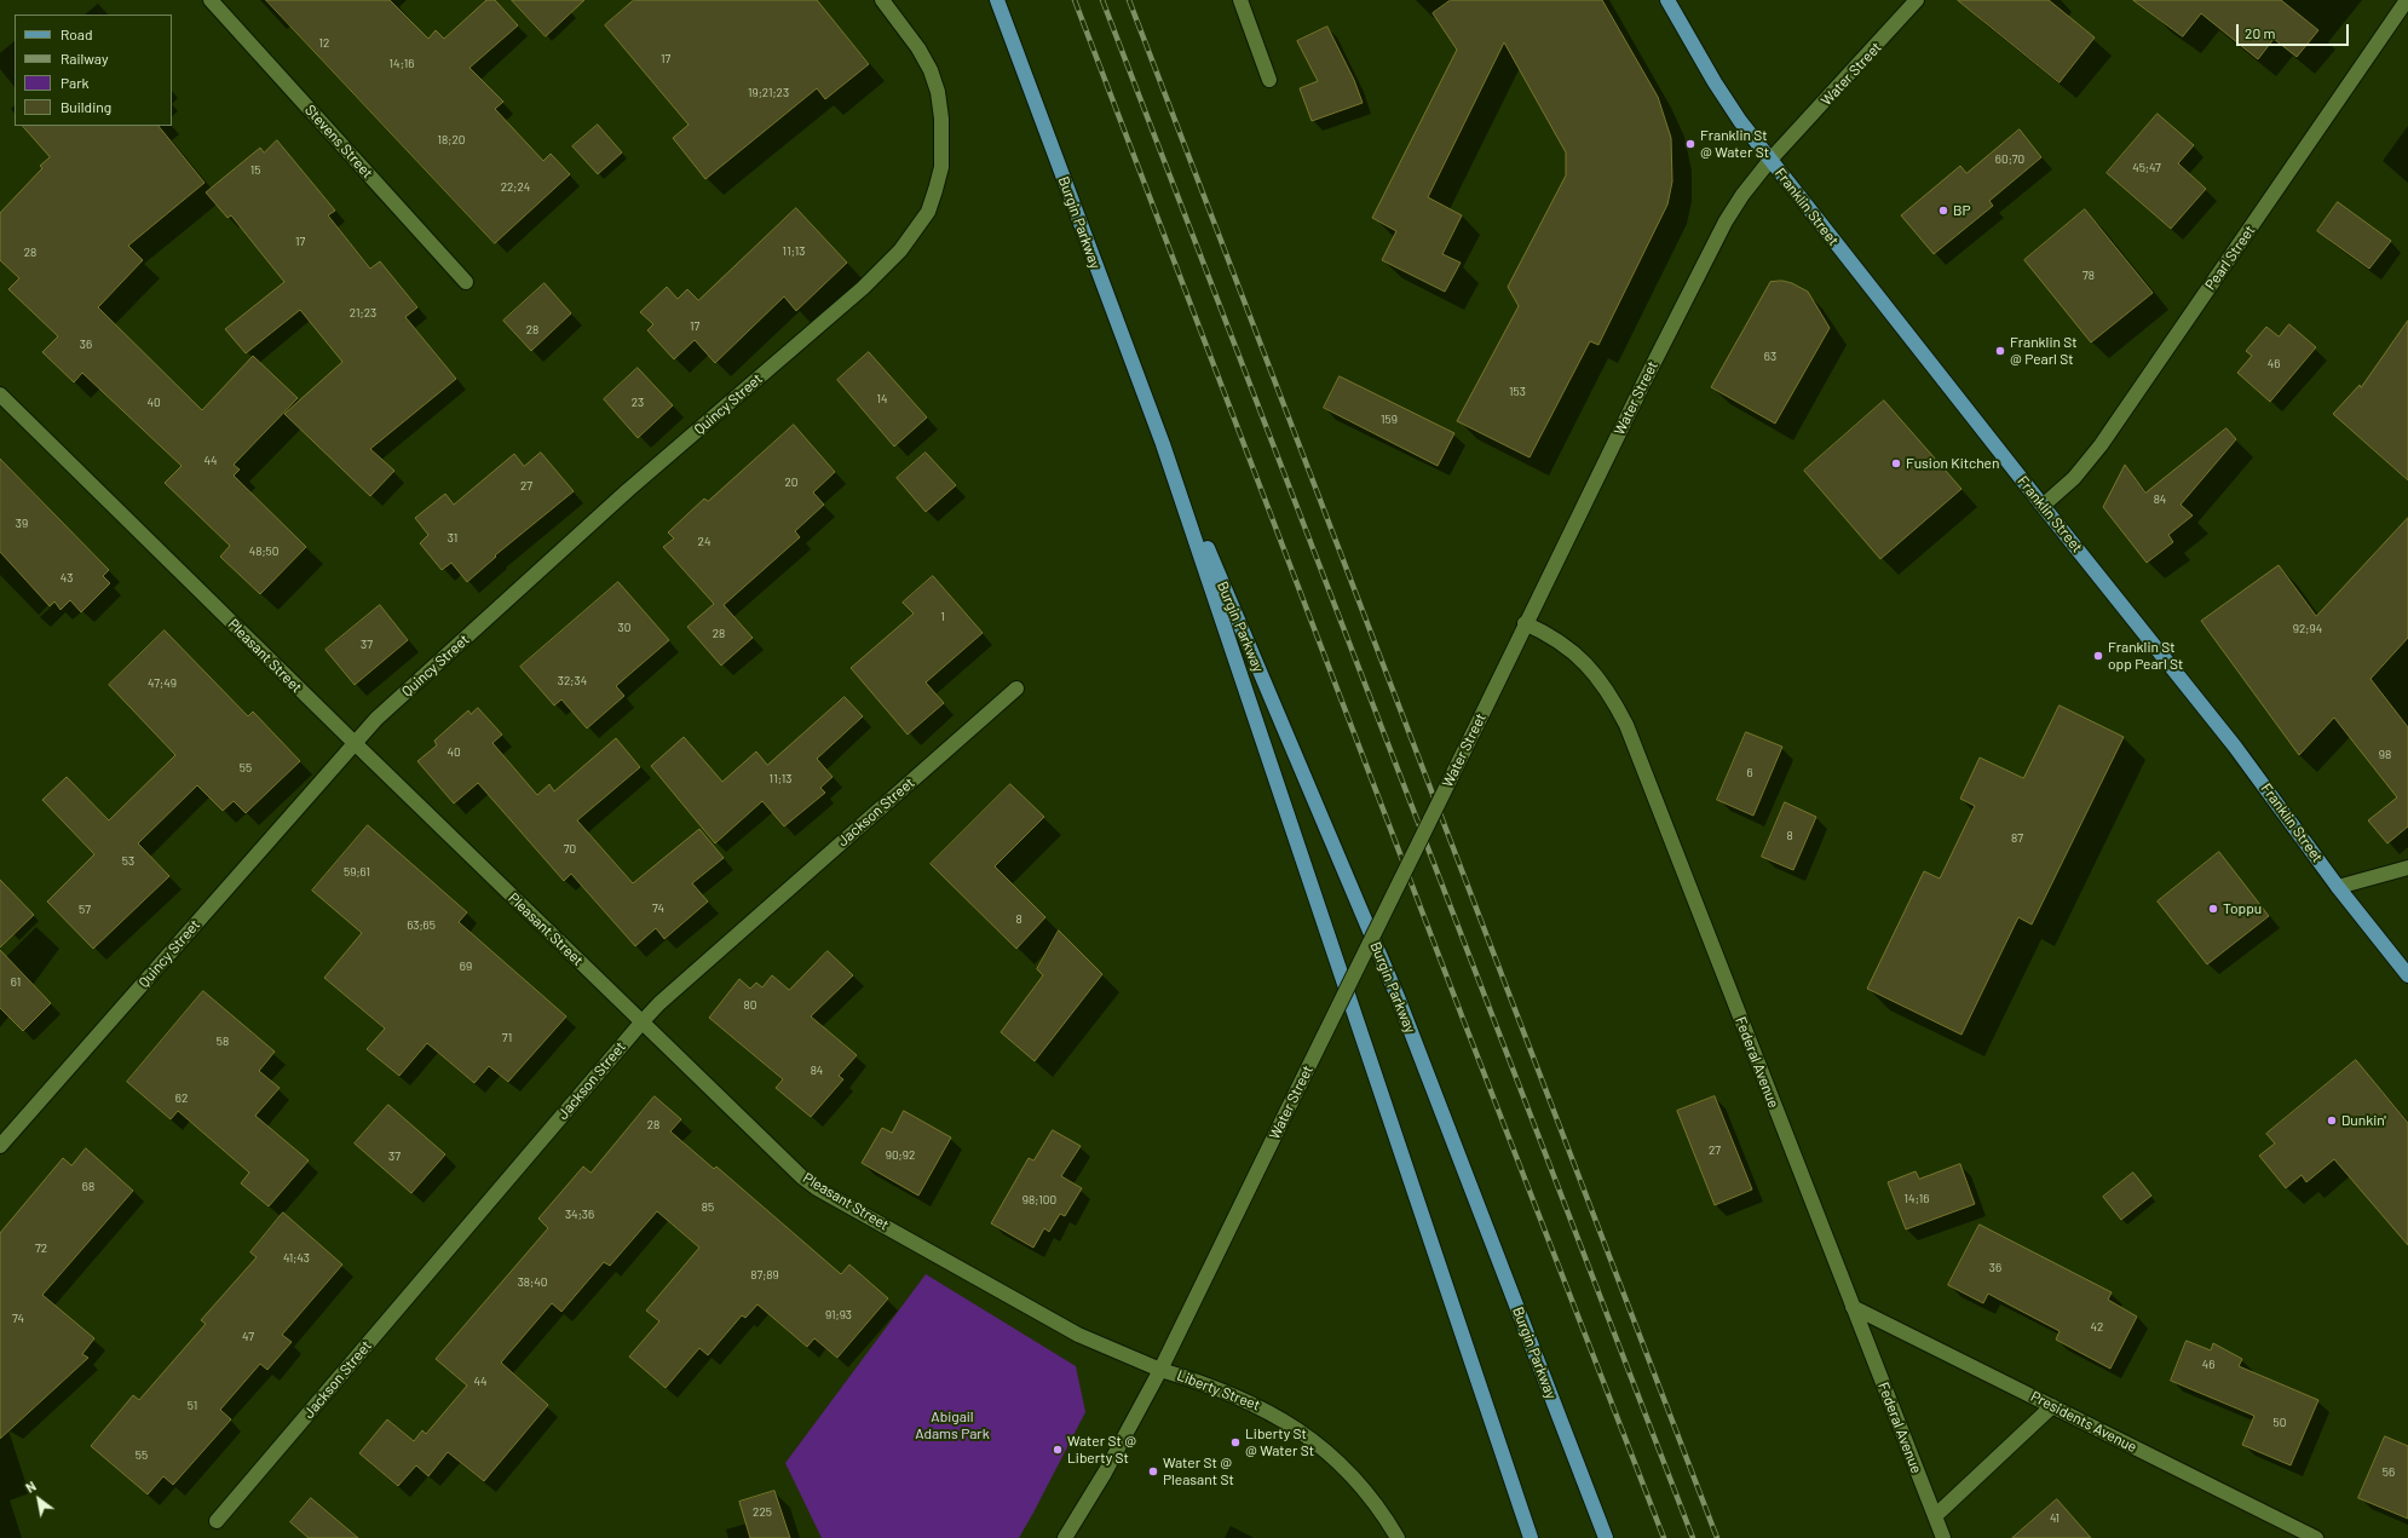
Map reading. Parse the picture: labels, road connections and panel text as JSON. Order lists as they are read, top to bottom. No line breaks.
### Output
{"streets":{"main road":["Franklin Street","Burgin Parkway"],"street":["Water Street","Stevens Street","Pearl Street","Quincy Street","Pleasant Street","Jackson Street","Federal Avenue","Liberty Street","Presidents Avenue"]},"crossings":[["Water Street","Franklin Street"],["Water Street","Pleasant Street"],["Water Street","Federal Avenue"],["Water Street","Liberty Street"],["Franklin Street","Pearl Street"],["Quincy Street","Pleasant Street"],["Pleasant Street","Jackson Street"],["Pleasant Street","Liberty Street"],["Federal Avenue","Presidents Avenue"]],"parks":["Abigail Adams Park"],"places":["Franklin St @ Water St","BP","Franklin St @ Pearl St","Fusion Kitchen","Franklin St opp Pearl St","Toppu","Dunkin'","Liberty St @ Water St","Water St @ Liberty St","Water St @ Pleasant St"],"house_numbers":["12","17","14;16","19;21;23","18;20","60;70","45;47","15","22;24","17","11;13","28","78","21;23","17","28","36","63","46","153","14","40","23","159","44","20","27","84","39","31","24","48;50","43","1","30","92;94","28","37","32;34","47;49","40","98","55","6","11;13","8","87","70","53","59;61","74","57","8","63;65","69","61","80","71","58","84","62","28","27","90;92","37","68","14;16","98;100","85","34;36","72","41;43","36","87;89","38;40","91;93","74","42","47","46","44","51","50","55","56","225","41"],"legend":["Road","Railway","Park","Building"],"scale_bar":"20 m","north":"top left"}
